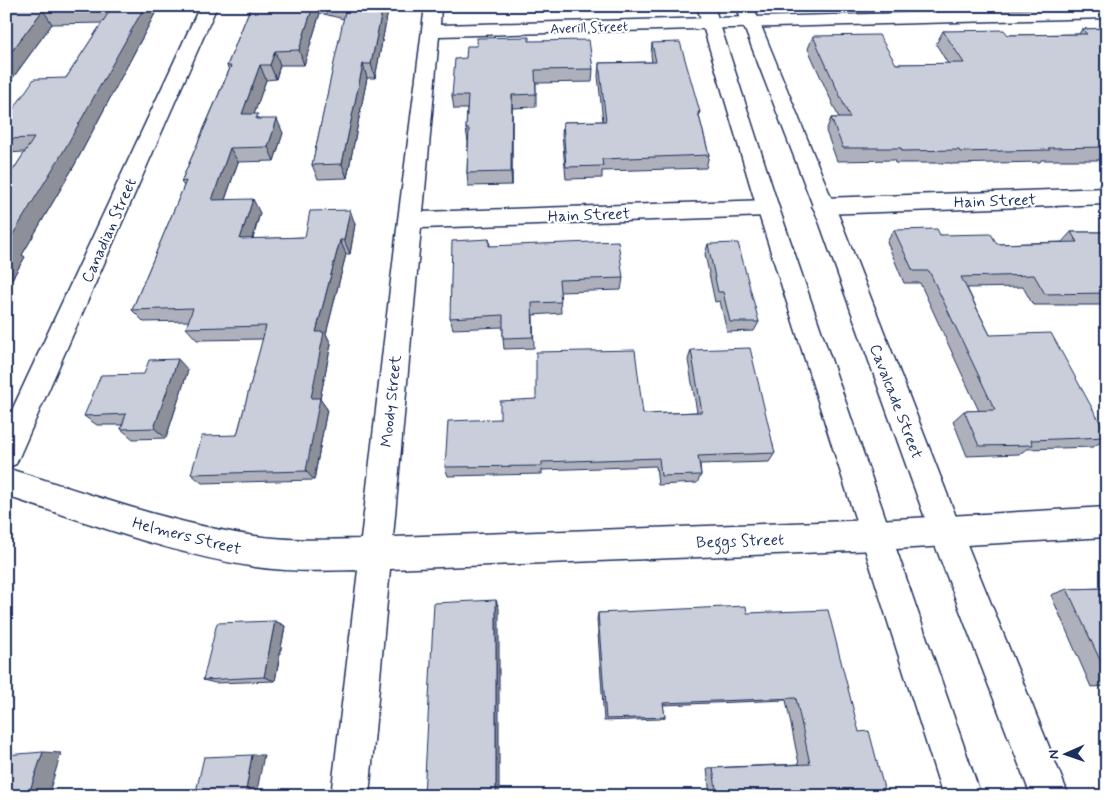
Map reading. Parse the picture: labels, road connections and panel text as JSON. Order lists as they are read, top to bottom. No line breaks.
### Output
{"streets":{"street":["Averill Street","Hain Street","Canadian Street","Moody Street","Cavalcade Street","Helmers Street","Beggs Street"]},"crossings":[["Averill Street","Moody Street"],["Averill Street","Cavalcade Street"],["Hain Street","Moody Street"],["Hain Street","Cavalcade Street"],["Moody Street","Helmers Street"],["Moody Street","Beggs Street"],["Cavalcade Street","Beggs Street"],["Helmers Street","Beggs Street"]],"north":"left"}
